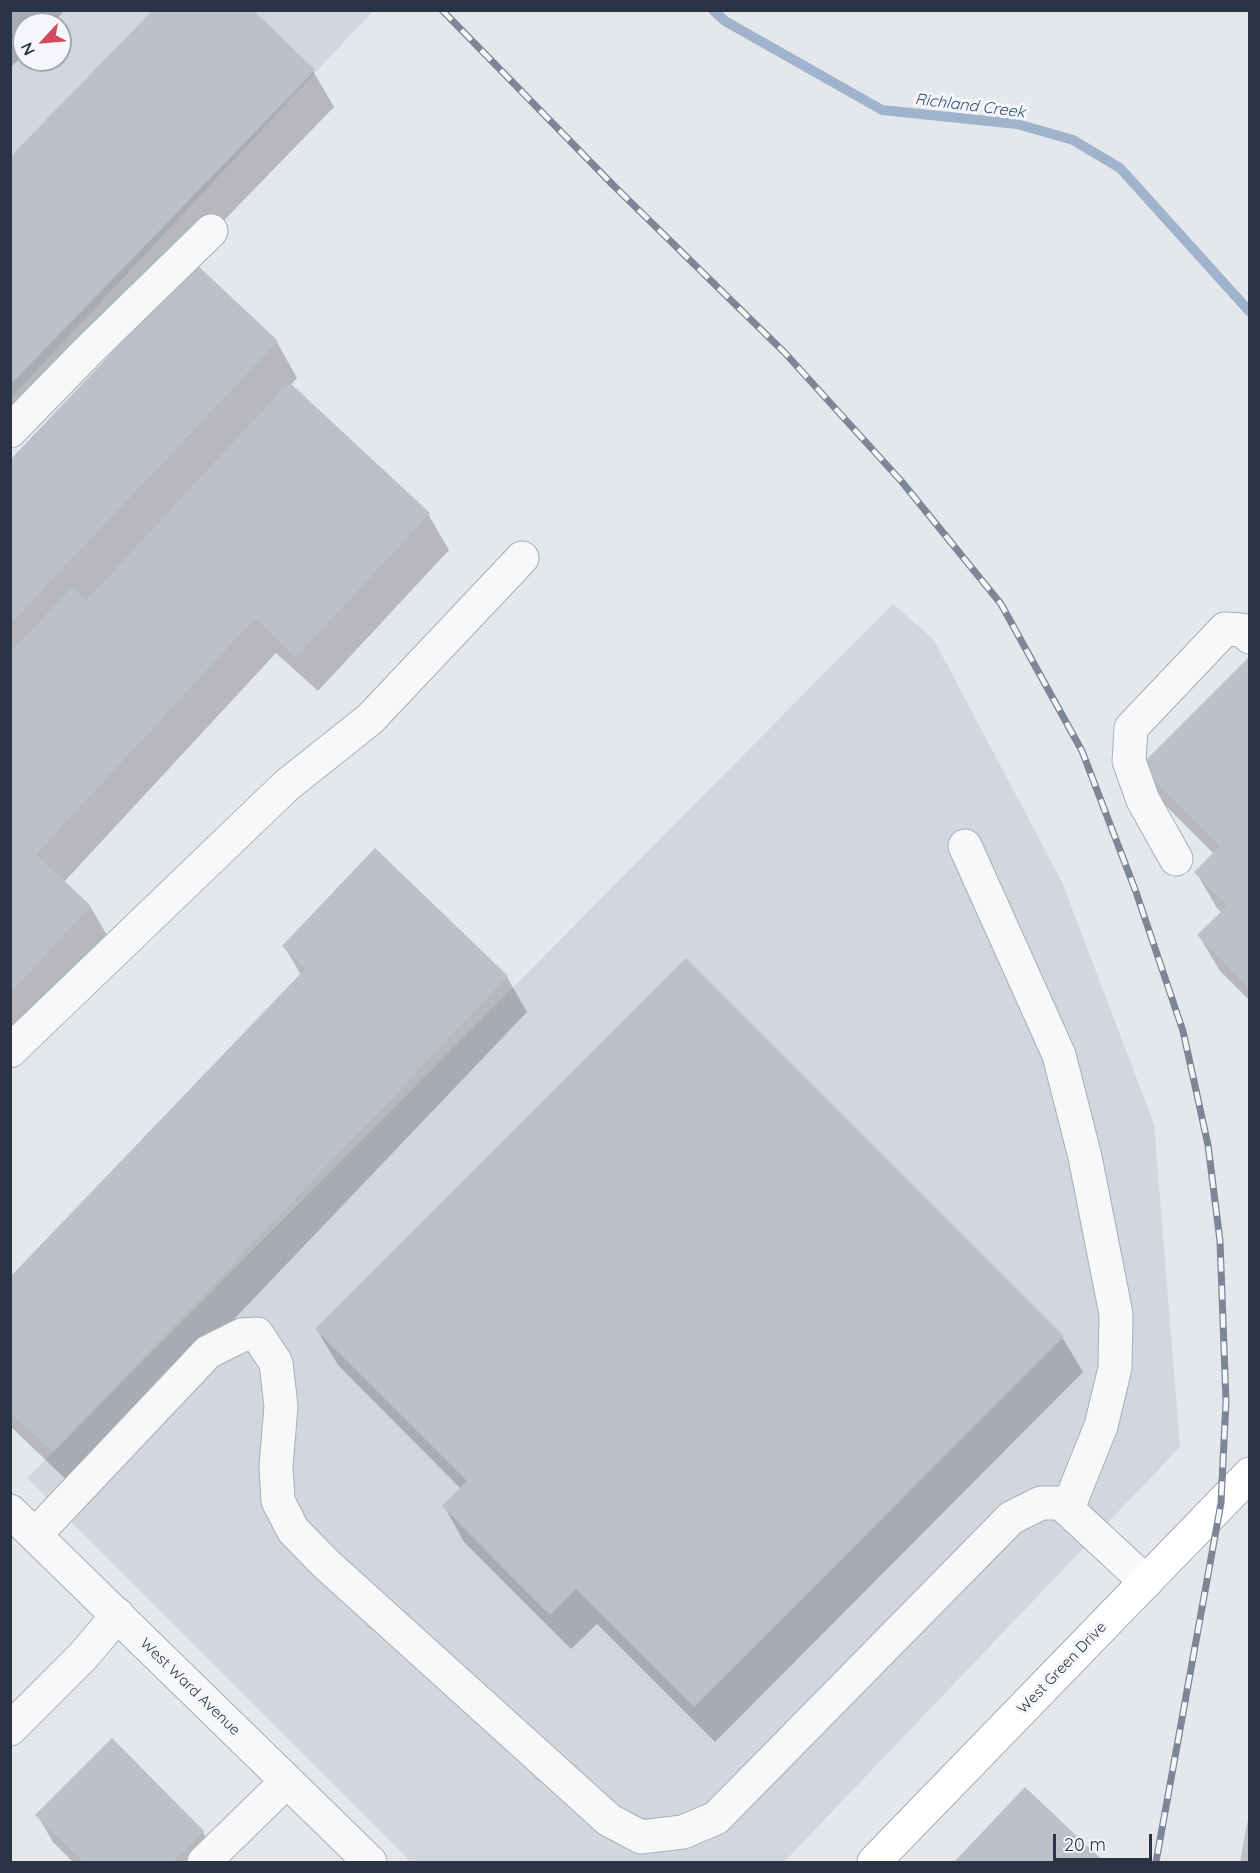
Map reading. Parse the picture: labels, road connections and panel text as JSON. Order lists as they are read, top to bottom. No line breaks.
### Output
{"streets":{"main road":["West Green Drive"],"street":["West Ward Avenue"]},"water":["Richland Creek"],"scale_bar":"20 m","north":"bottom left"}
